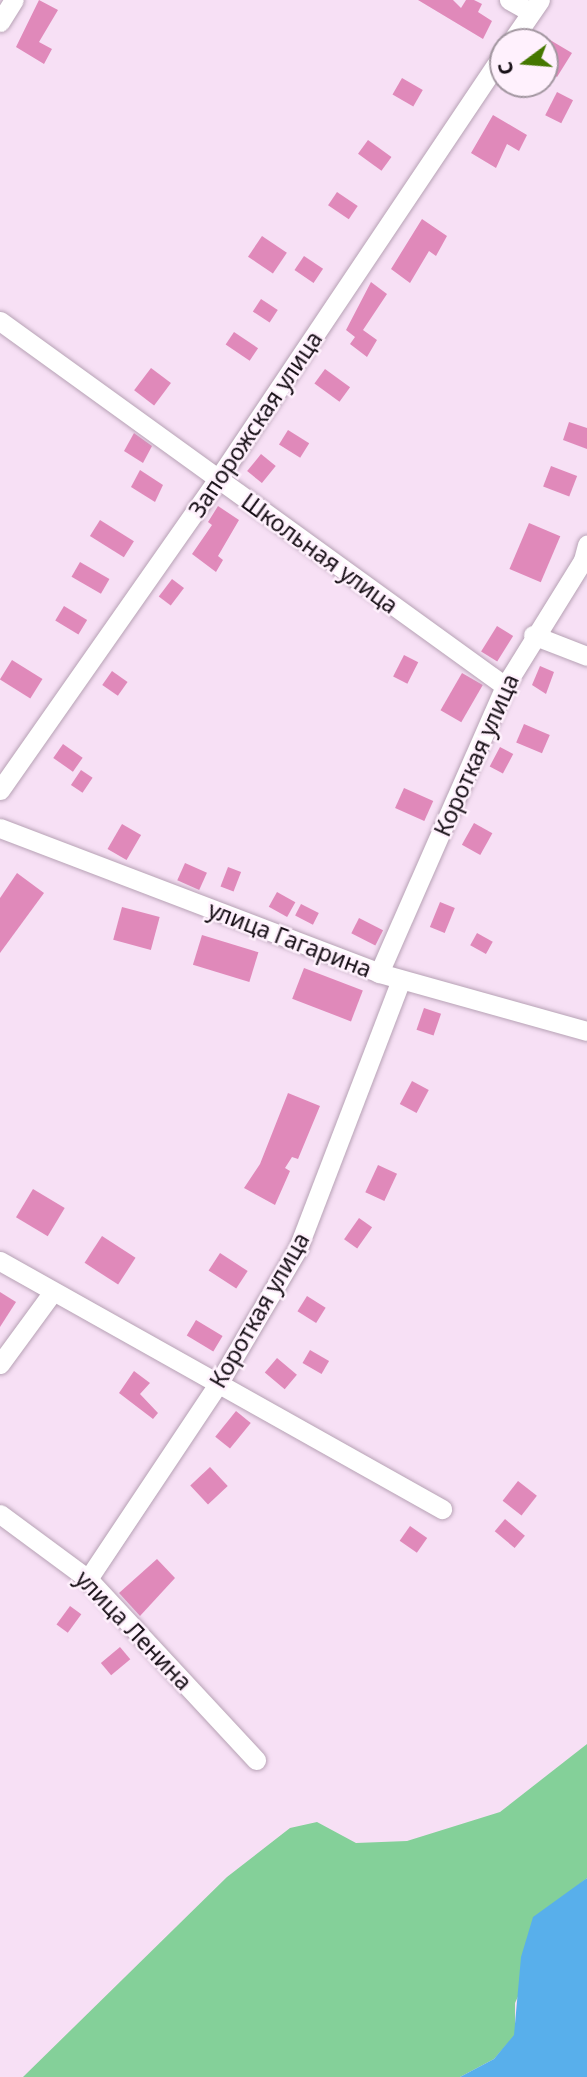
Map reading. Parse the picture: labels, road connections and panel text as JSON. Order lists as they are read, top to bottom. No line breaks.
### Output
{"streets":{"street":["Запорожская улица","Школьная улица","Короткая улица","улица Гагарина","улица Ленина"]},"crossings":[["Запорожская улица","Школьная улица"],["Школьная улица","Короткая улица"],["Короткая улица","улица Гагарина"],["Короткая улица","улица Ленина"]],"north":"left"}
